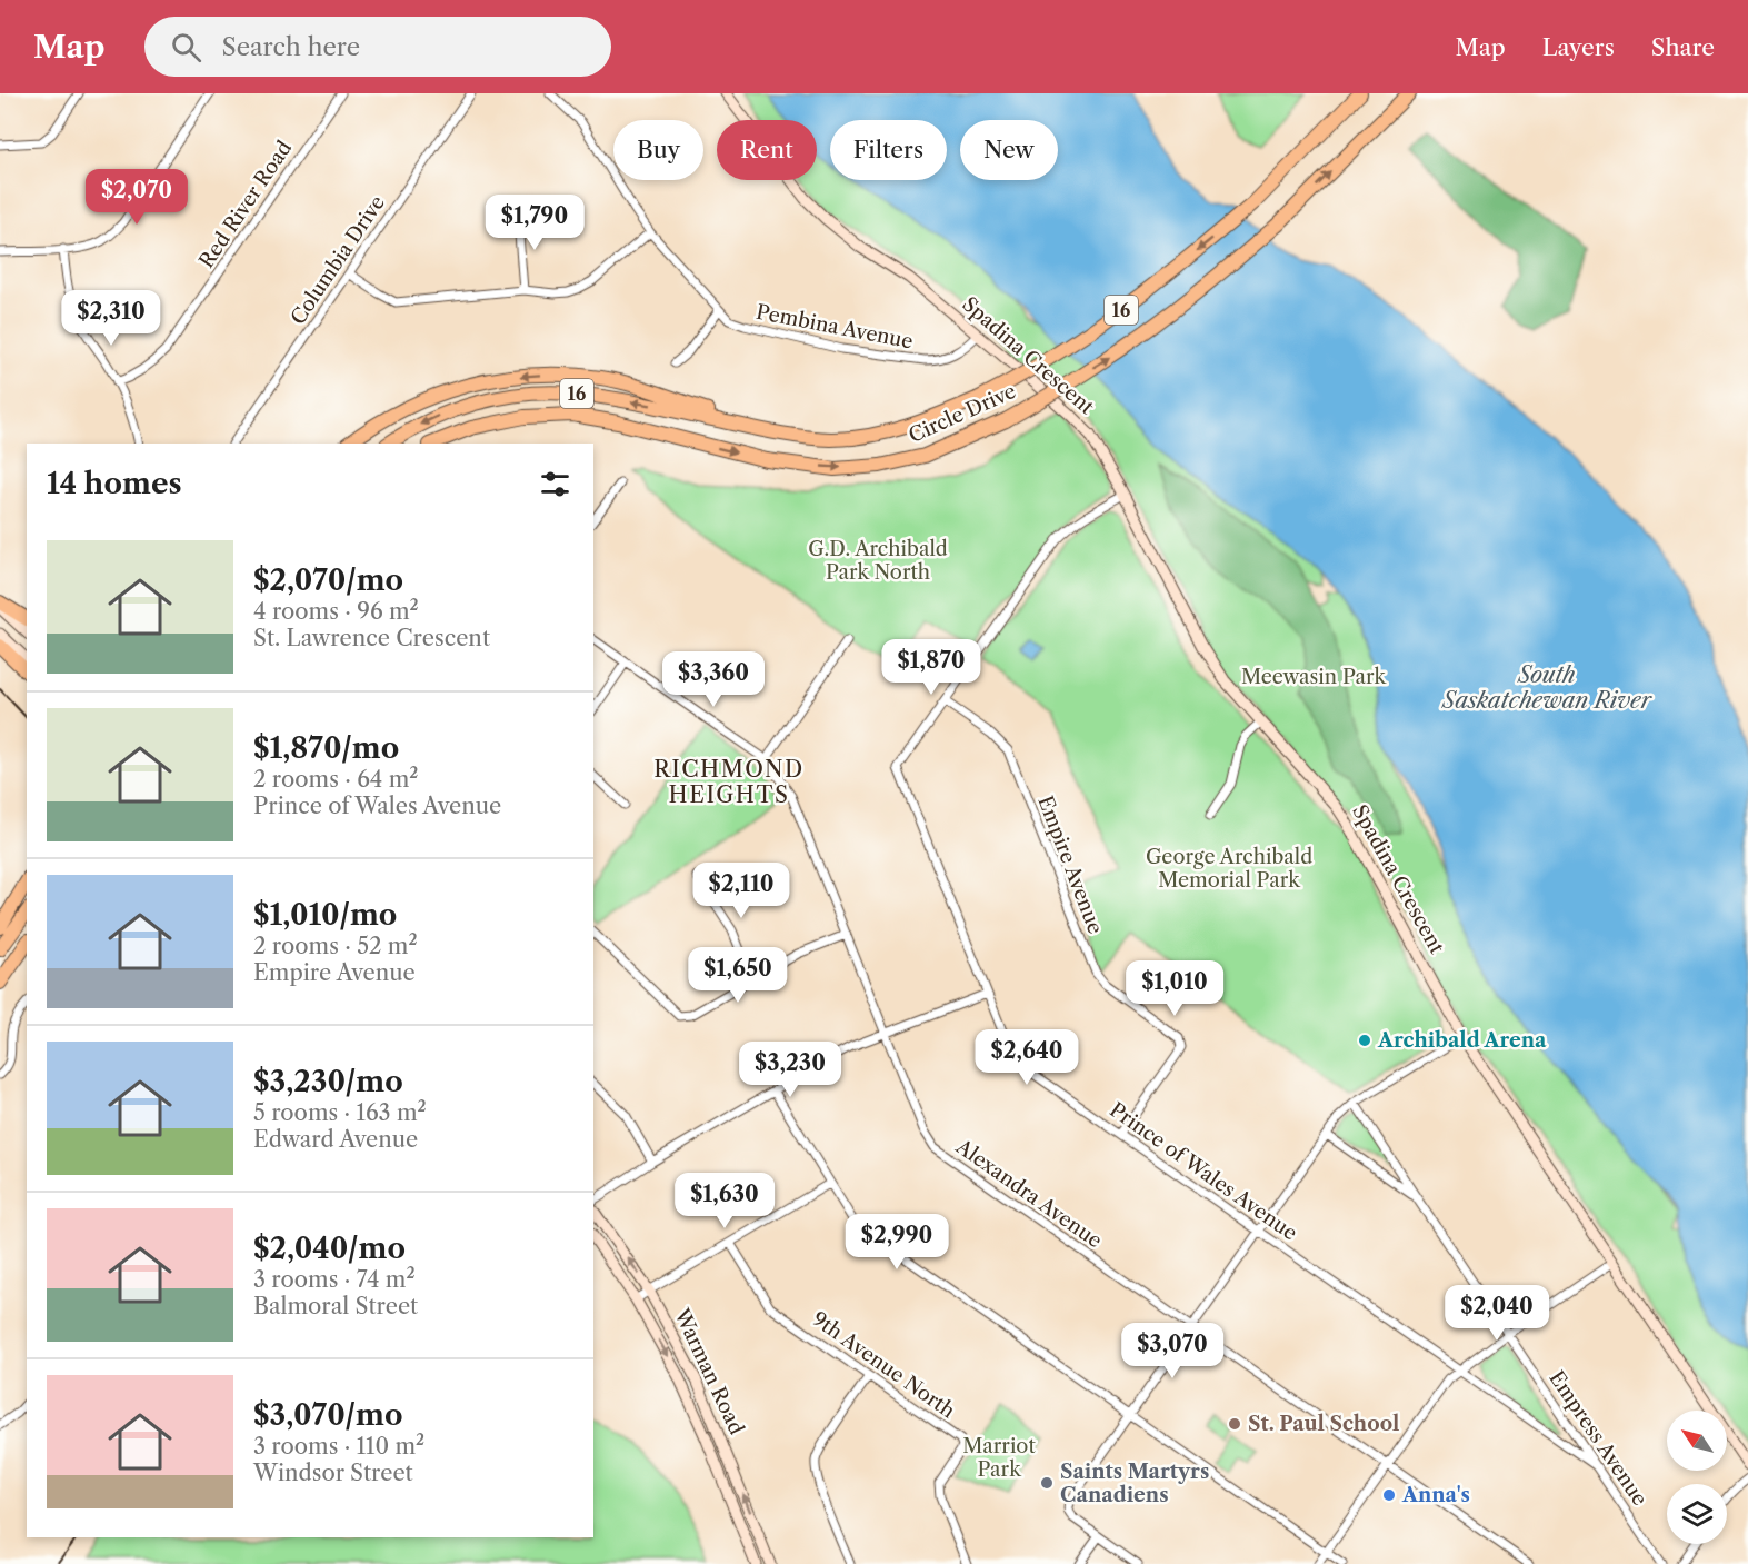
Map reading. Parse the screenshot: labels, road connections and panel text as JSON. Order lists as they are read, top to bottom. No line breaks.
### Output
{"streets":{"highway":["16","Circle Drive"],"street":["Red River Road","Columbia Drive","Pembina Avenue","Spadina Crescent","Empire Avenue","Prince of Wales Avenue","Alexandra Avenue","9th Avenue North","Warman Road","Empress Avenue"]},"crossings":[["Pembina Avenue","Spadina Crescent"],["Spadina Crescent","Prince of Wales Avenue"],["Empire Avenue","Prince of Wales Avenue"],["Prince of Wales Avenue","Empress Avenue"]],"districts":["RICHMOND HEIGHTS"],"water":["South Saskatchewan River"],"parks":["G.D. Archibald Park North","Meewasin Park","George Archibald Memorial Park","Marriot Park"],"places":["Archibald Arena","St. Paul School","Saints Martyrs Canadiens","Anna's"],"north":"top left","page":{"header":"Map","search":"Search here","nav":["Map","Layers","Share"],"chip":["Buy","Rent","Filters","New"],"price":["$2,070","$1,790","$2,310","$1,870","$3,360","$2,110","$1,650","$1,010","$2,640","$3,230","$1,630","$2,990","$2,040","$3,070"],"heading":"14 homes","list":[{"name":"$2,070/mo","note":"4 rooms · 96 m² · St. Lawrence Crescent"},{"name":"$1,870/mo","note":"2 rooms · 64 m² · Prince of Wales Avenue"},{"name":"$1,010/mo","note":"2 rooms · 52 m² · Empire Avenue"},{"name":"$3,230/mo","note":"5 rooms · 163 m² · Edward Avenue"},{"name":"$2,040/mo","note":"3 rooms · 74 m² · Balmoral Street"},{"name":"$3,070/mo","note":"3 rooms · 110 m² · Windsor Street"}]}}
